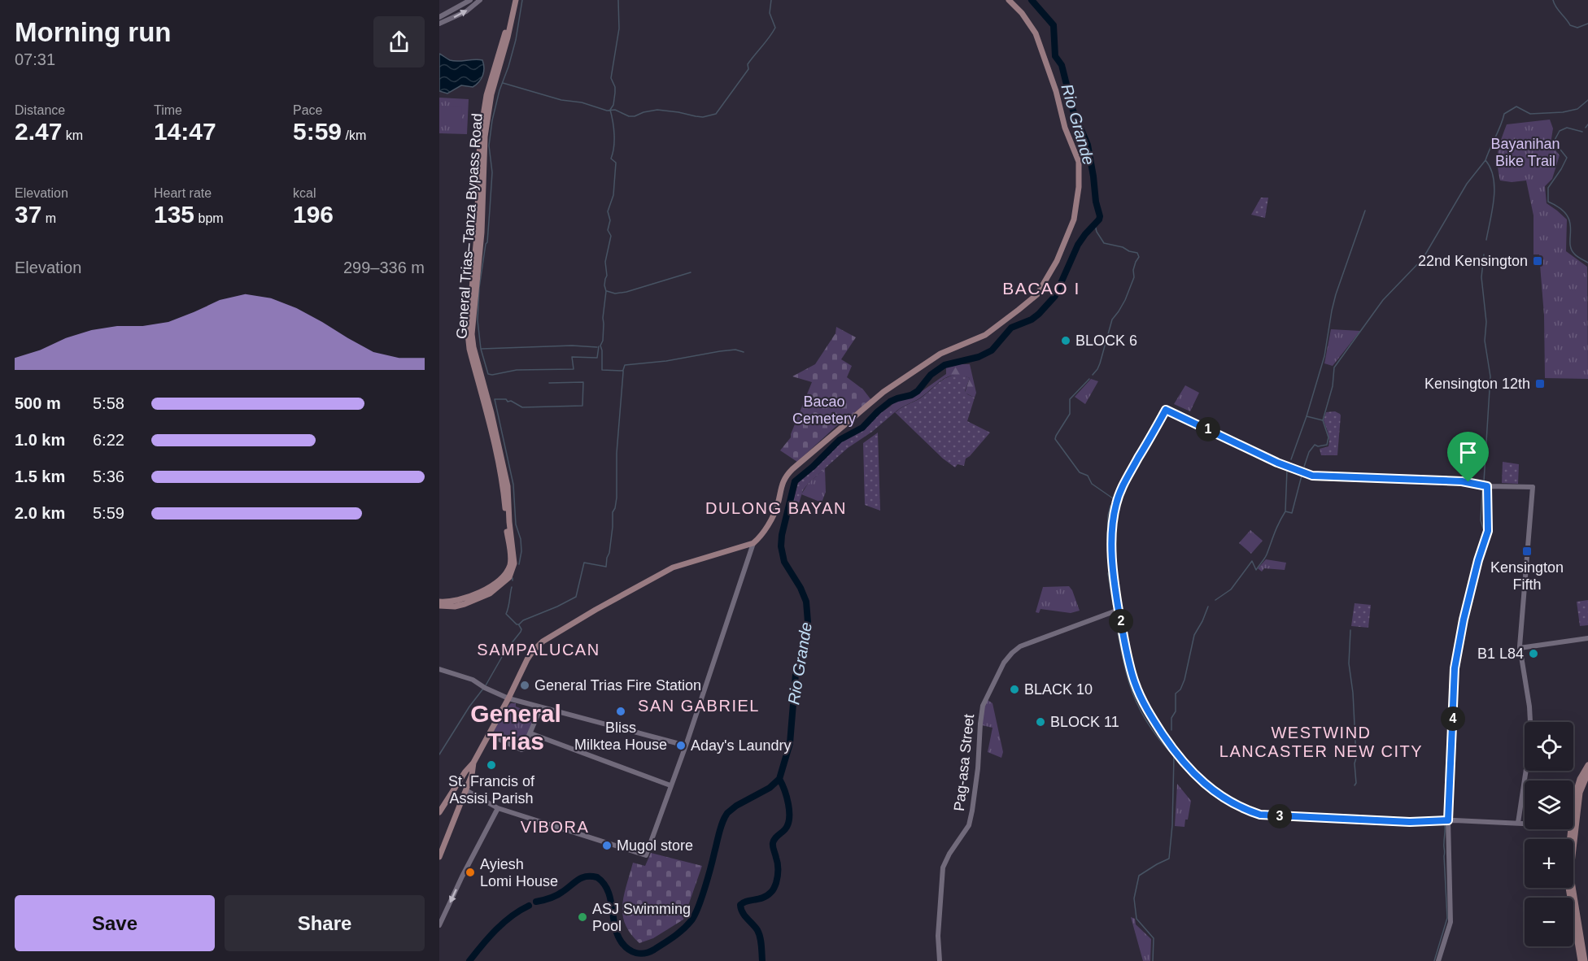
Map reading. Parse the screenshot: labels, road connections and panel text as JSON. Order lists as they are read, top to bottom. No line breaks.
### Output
{"streets":{"main road":["General Trias–Tanza Bypass Road"],"street":["Pag-asa Street"]},"districts":["BACAO I","DULONG BAYAN","SAMPALUCAN","SAN GABRIEL","General Trias","WESTWIND LANCASTER NEW CITY","VIBORA"],"water":["Rio Grande"],"parks":["Bayanihan Bike Trail","Bacao Cemetery"],"places":{"transit":["22nd Kensington","Kensington 12th","Kensington Fifth"],"other":["BLOCK 6","B1 L84","General Trias Fire Station","BLACK 10","Bliss Milktea House","BLOCK 11","Aday's Laundry","St. Francis of Assisi Parish","Mugol store","Ayiesh Lomi House","ASJ Swimming Pool"]},"page":{"heading":["Morning run","07:31"],"stats":[["Distance","2.47 km"],["Time","14:47"],["Pace","5:59 /km"],["Elevation","37 m"],["Heart rate","135 bpm"],["kcal","196"]],"chart":["Elevation","299–336 m"],"list":[{"name":"500 m","note":"5:58"},{"name":"1.0 km","note":"6:22"},{"name":"1.5 km","note":"5:36"},{"name":"2.0 km","note":"5:59"}],"pins":["1","2","4","3"],"map_buttons":["+","−"],"buttons":["Save","Share"]}}
